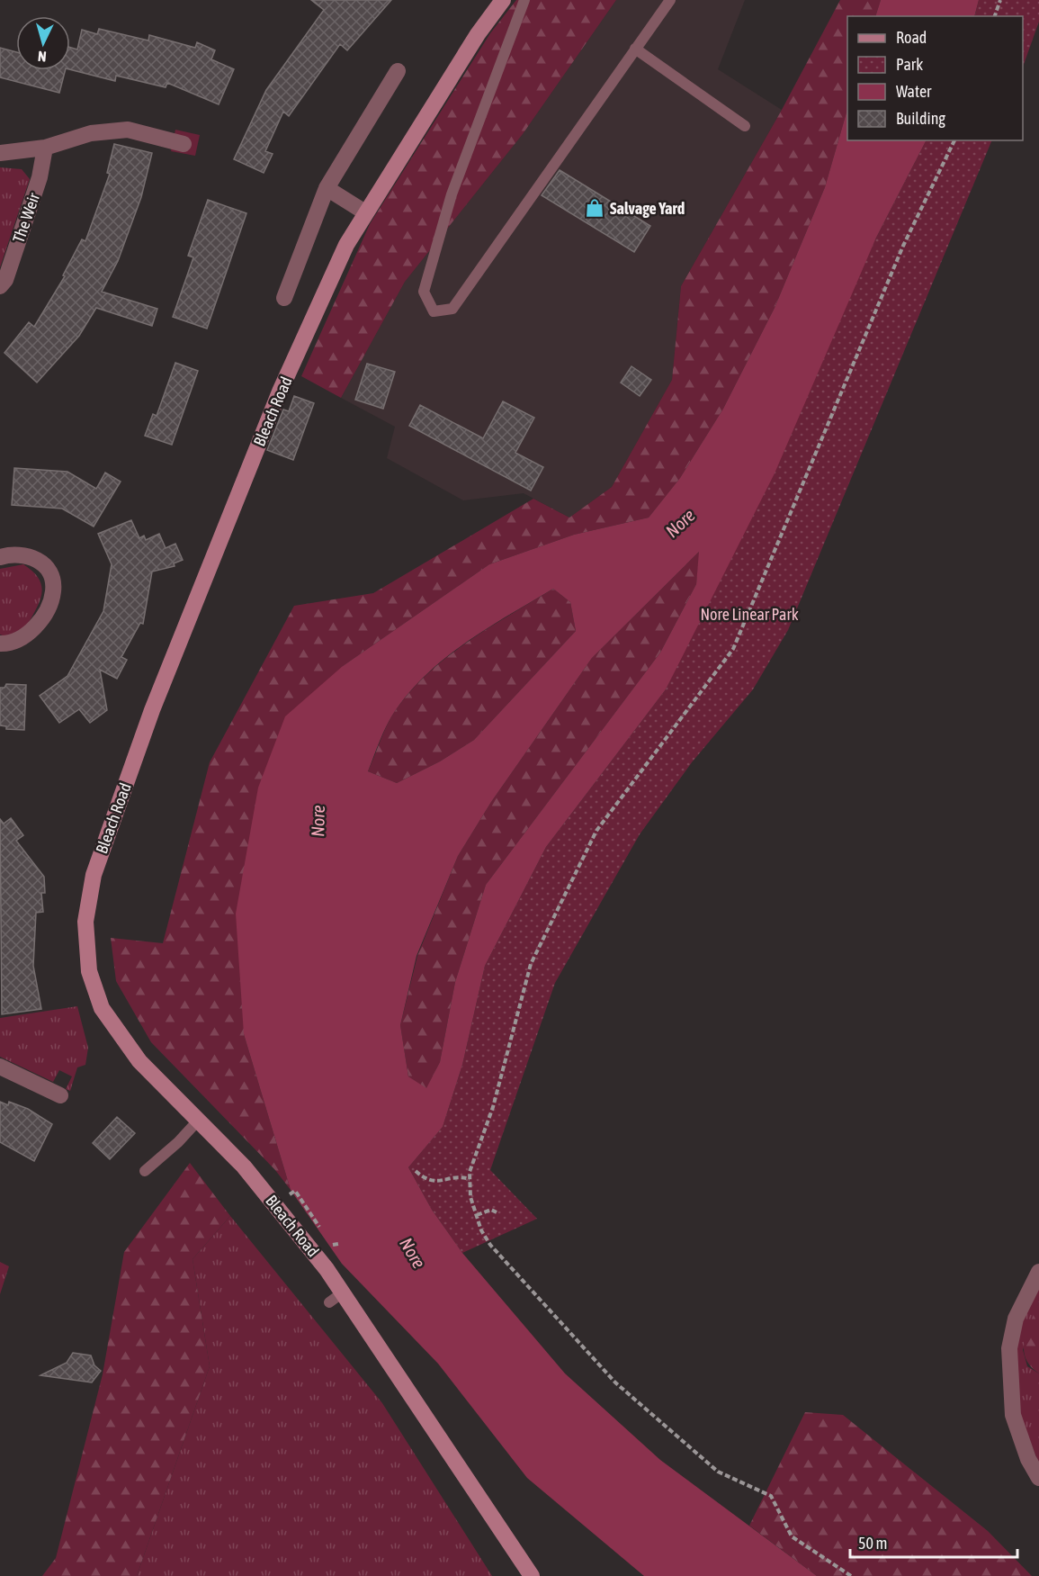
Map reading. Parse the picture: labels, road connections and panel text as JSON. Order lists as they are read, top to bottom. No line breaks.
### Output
{"streets":{"street":["The Weir","Bleach Road"]},"water":["Nore"],"parks":["Nore Linear Park"],"places":{"shop":["Salvage Yard"]},"legend":["Road","Park","Water","Building"],"scale_bar":"50 m","north":"bottom"}
